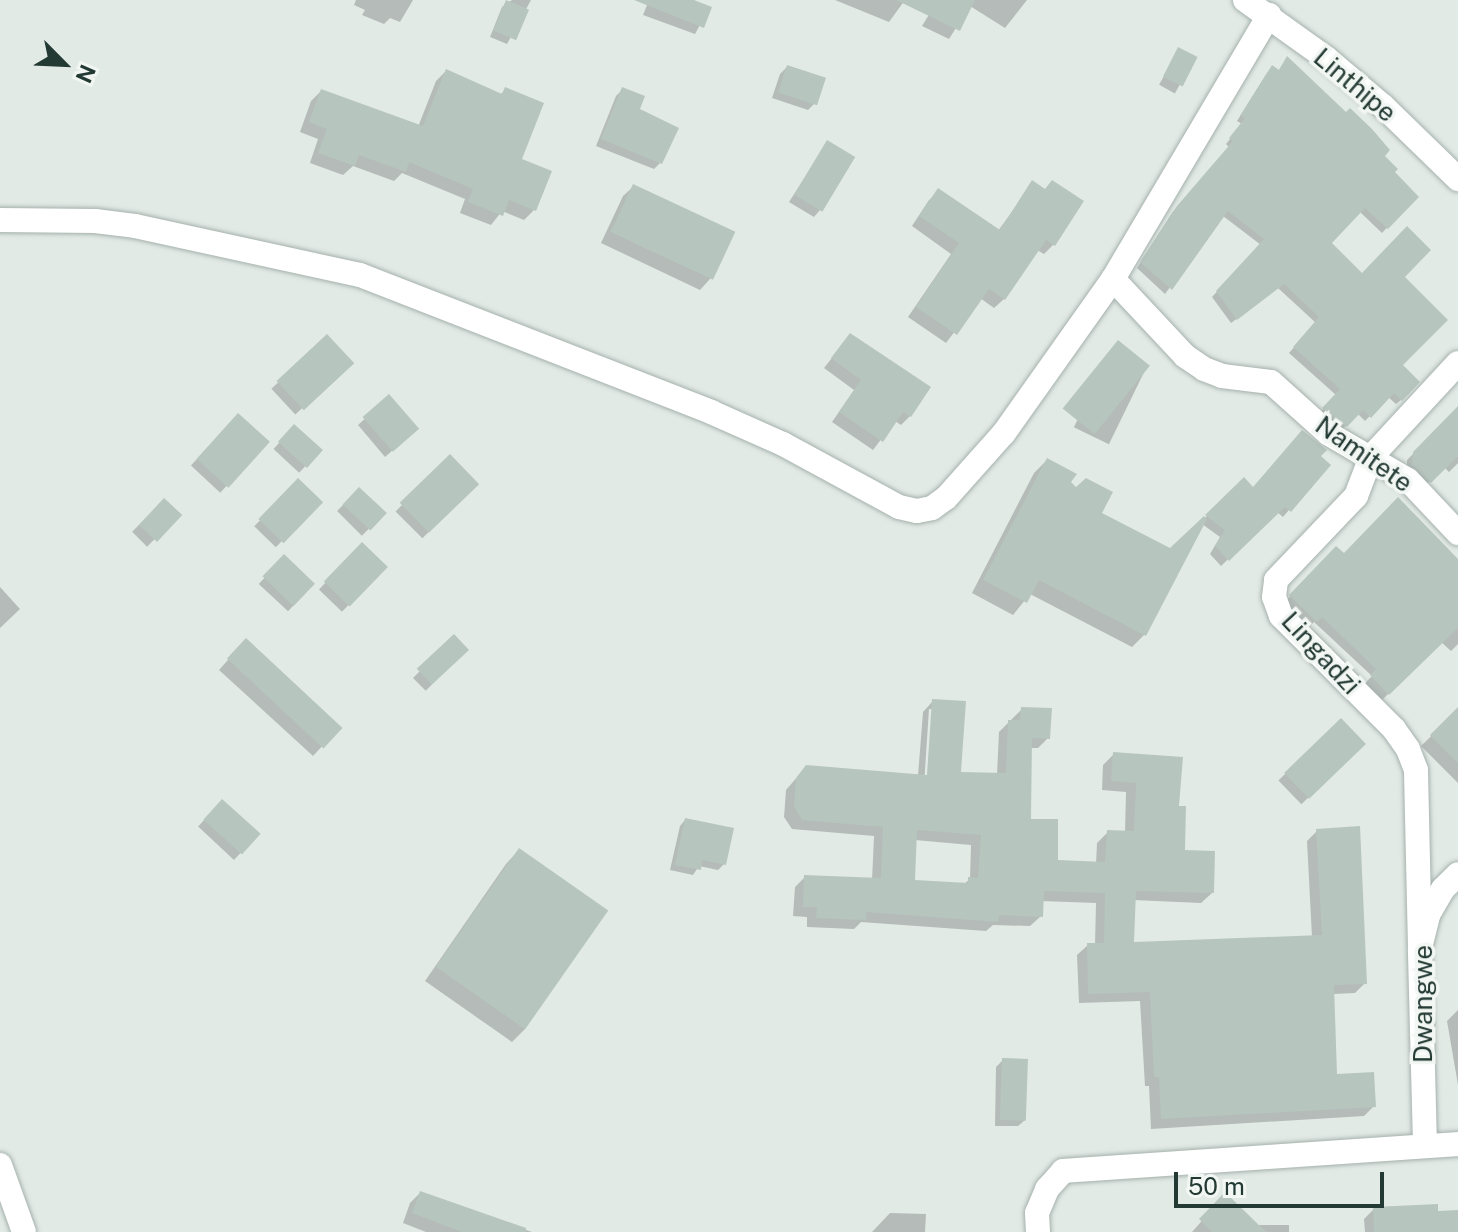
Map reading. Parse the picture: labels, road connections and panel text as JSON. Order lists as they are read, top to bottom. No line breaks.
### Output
{"streets":{"street":["Linthipe","Namitete","Lingadzi","Dwangwe"]},"crossings":[["Namitete","Lingadzi"],["Lingadzi","Dwangwe"]],"scale_bar":"50 m","north":"bottom right"}
